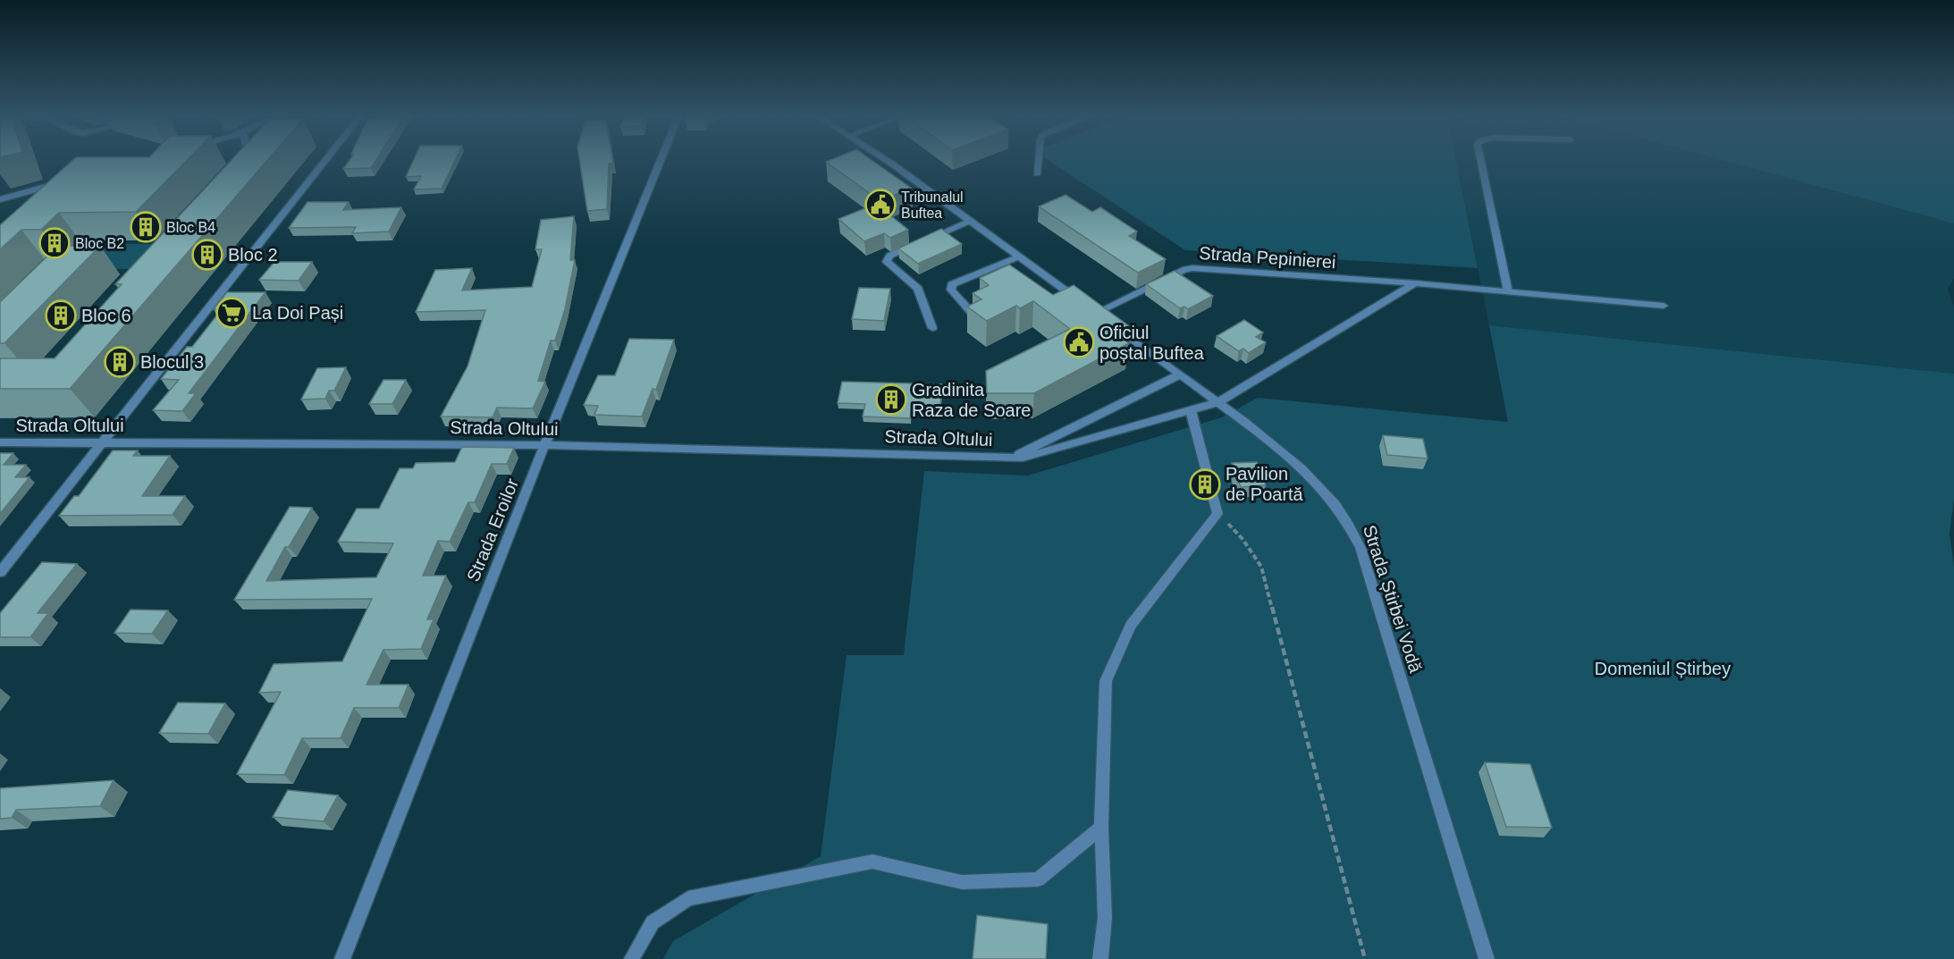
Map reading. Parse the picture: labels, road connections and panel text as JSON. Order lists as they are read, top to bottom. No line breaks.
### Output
{"streets":{"street":["Strada Pepinierei","Strada Oltului","Strada Eroilor","Strada Știrbei Vodă"]},"crossings":[["Strada Pepinierei","Strada Știrbei Vodă"],["Strada Oltului","Strada Eroilor"],["Strada Oltului","Strada Știrbei Vodă"]],"parks":["Domeniul Știrbey"],"places":{"public building":["Tribunalul Buftea","Oficiul poștal Buftea"],"building":["Bloc B4","Bloc B2","Bloc 2","Bloc 6","Blocul 3","Gradinita Raza de Soare","Pavilion de Poartă"],"supermarket":["La Doi Pași"]}}
